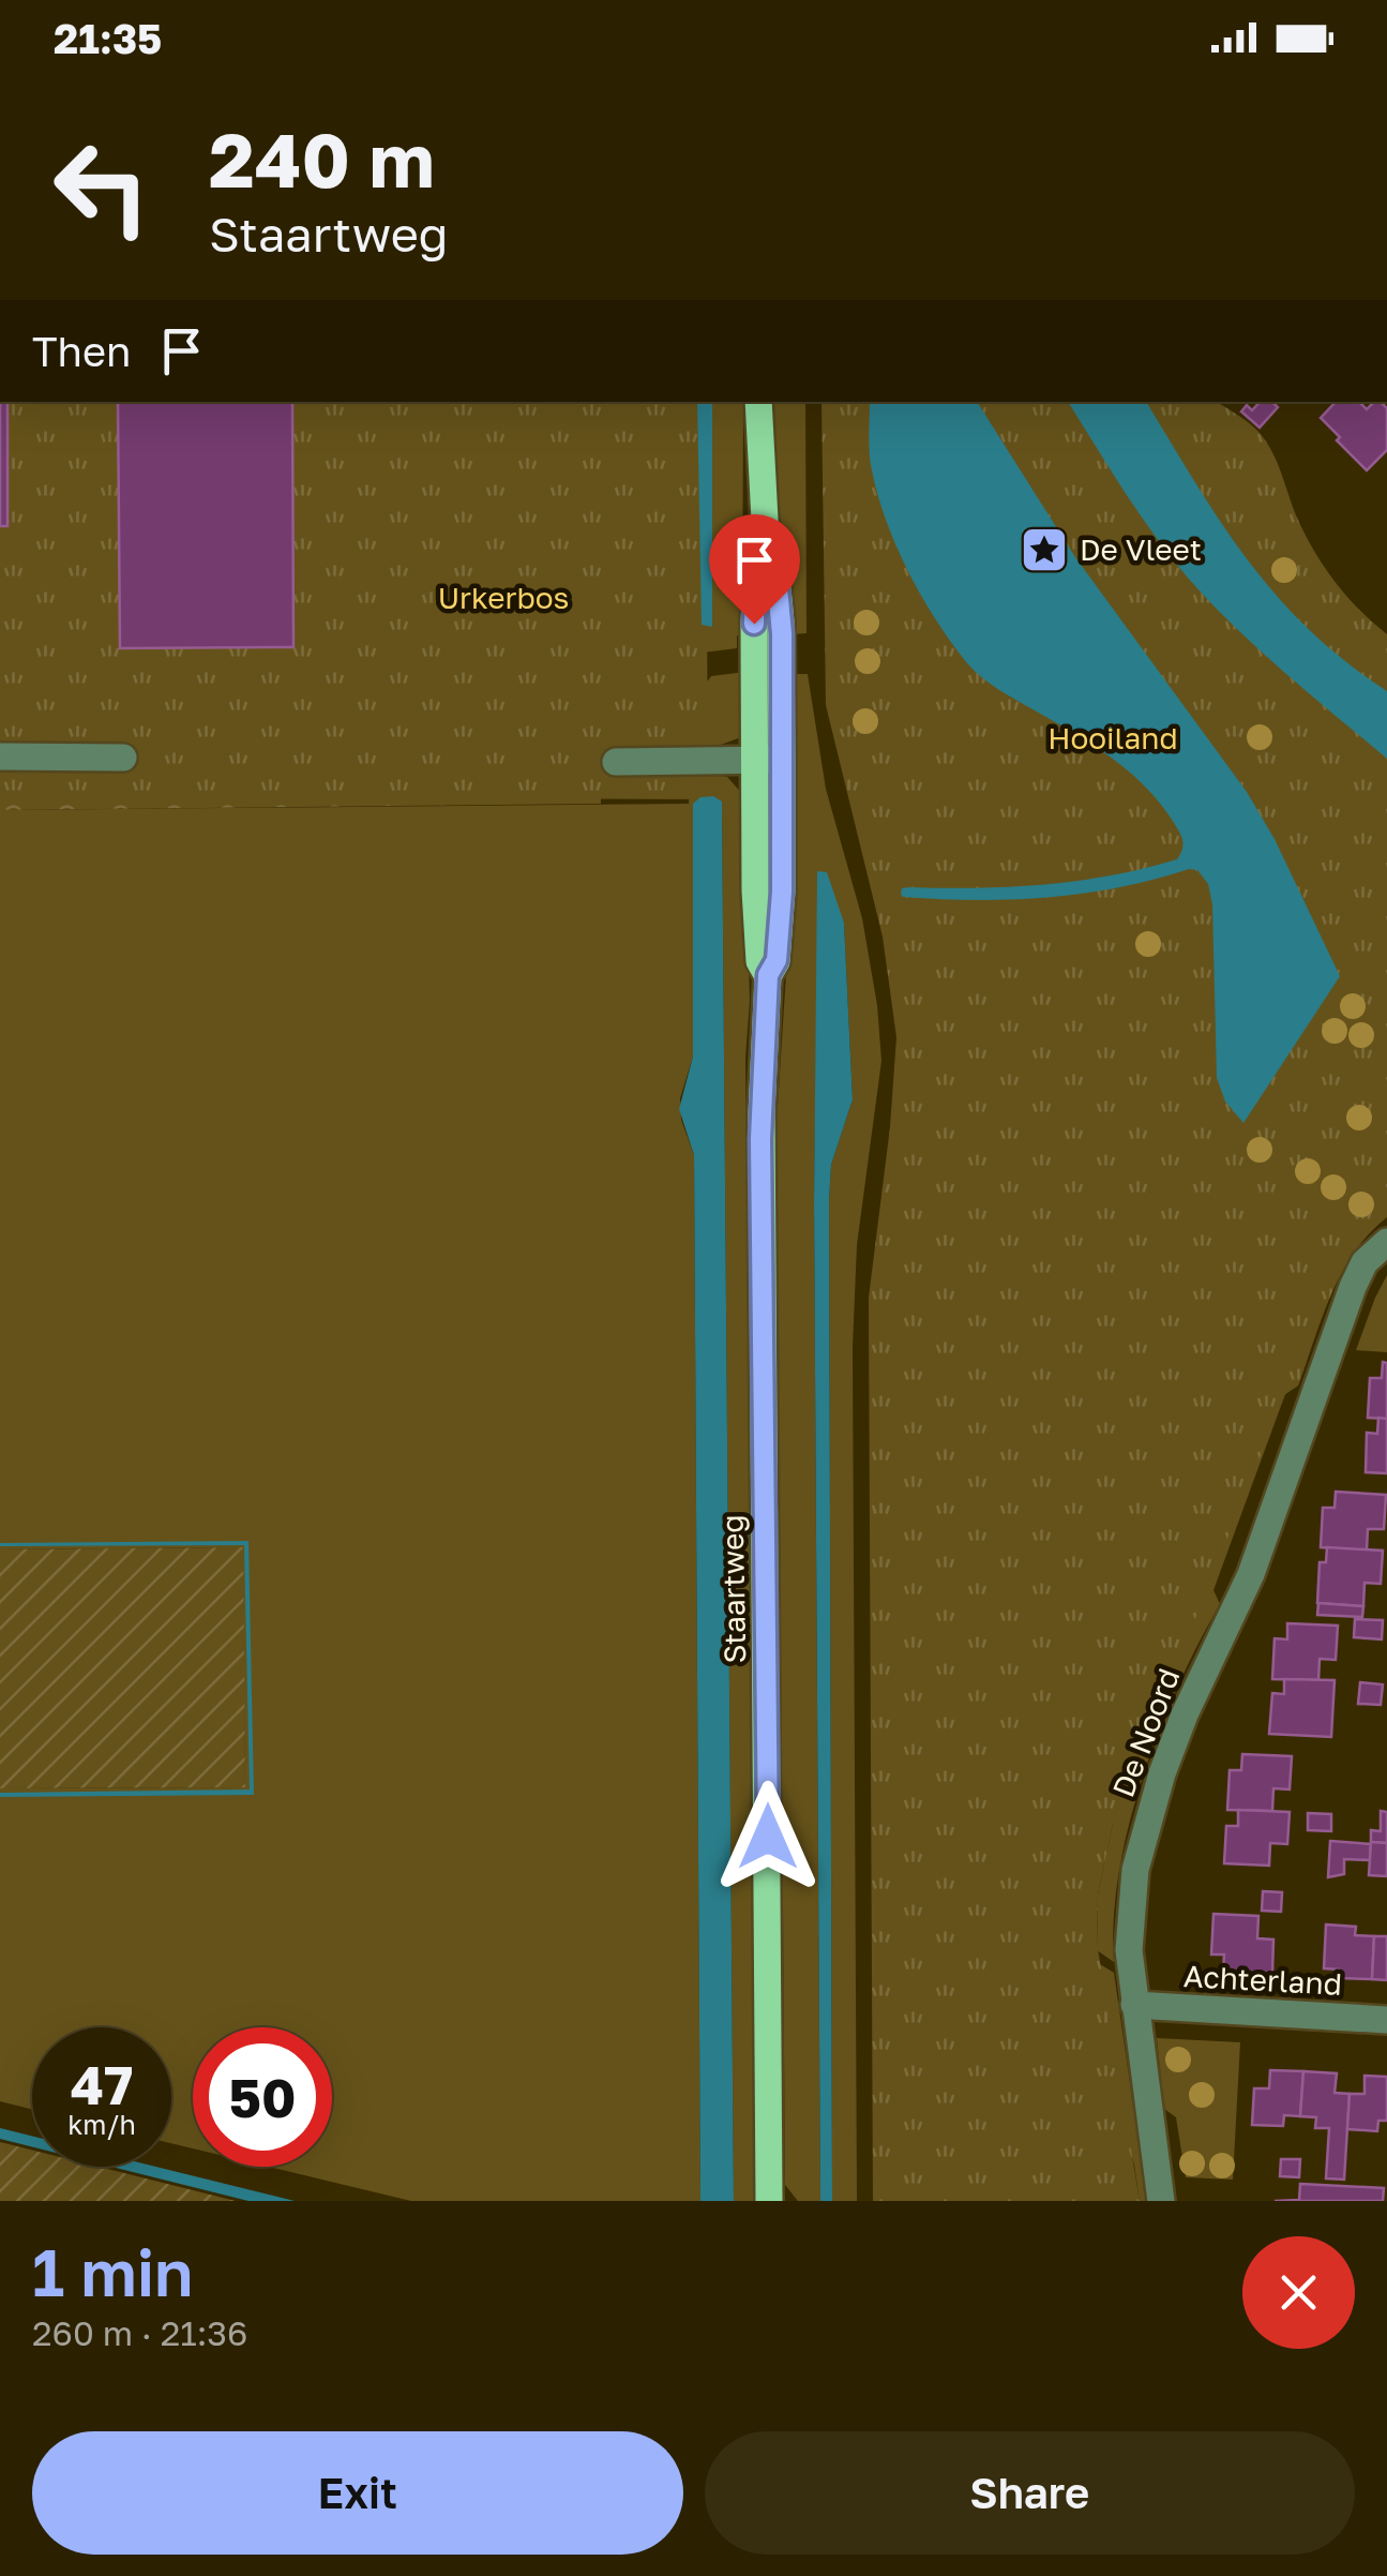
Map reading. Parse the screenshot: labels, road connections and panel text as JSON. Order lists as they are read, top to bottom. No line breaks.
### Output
{"streets":{"main road":["Staartweg"],"street":["De Noord","Achterland"]},"crossings":[["De Noord","Achterland"]],"parks":["Urkerbos","Hooiland"],"places":{"place":["De Vleet"]},"page":{"status":"21:35","turn":["240 m","Staartweg"],"then":"Then","speed":"47 km/h","limit":"50","heading":["1 min","260 m · 21:36"],"buttons":["Exit","Share"]}}
